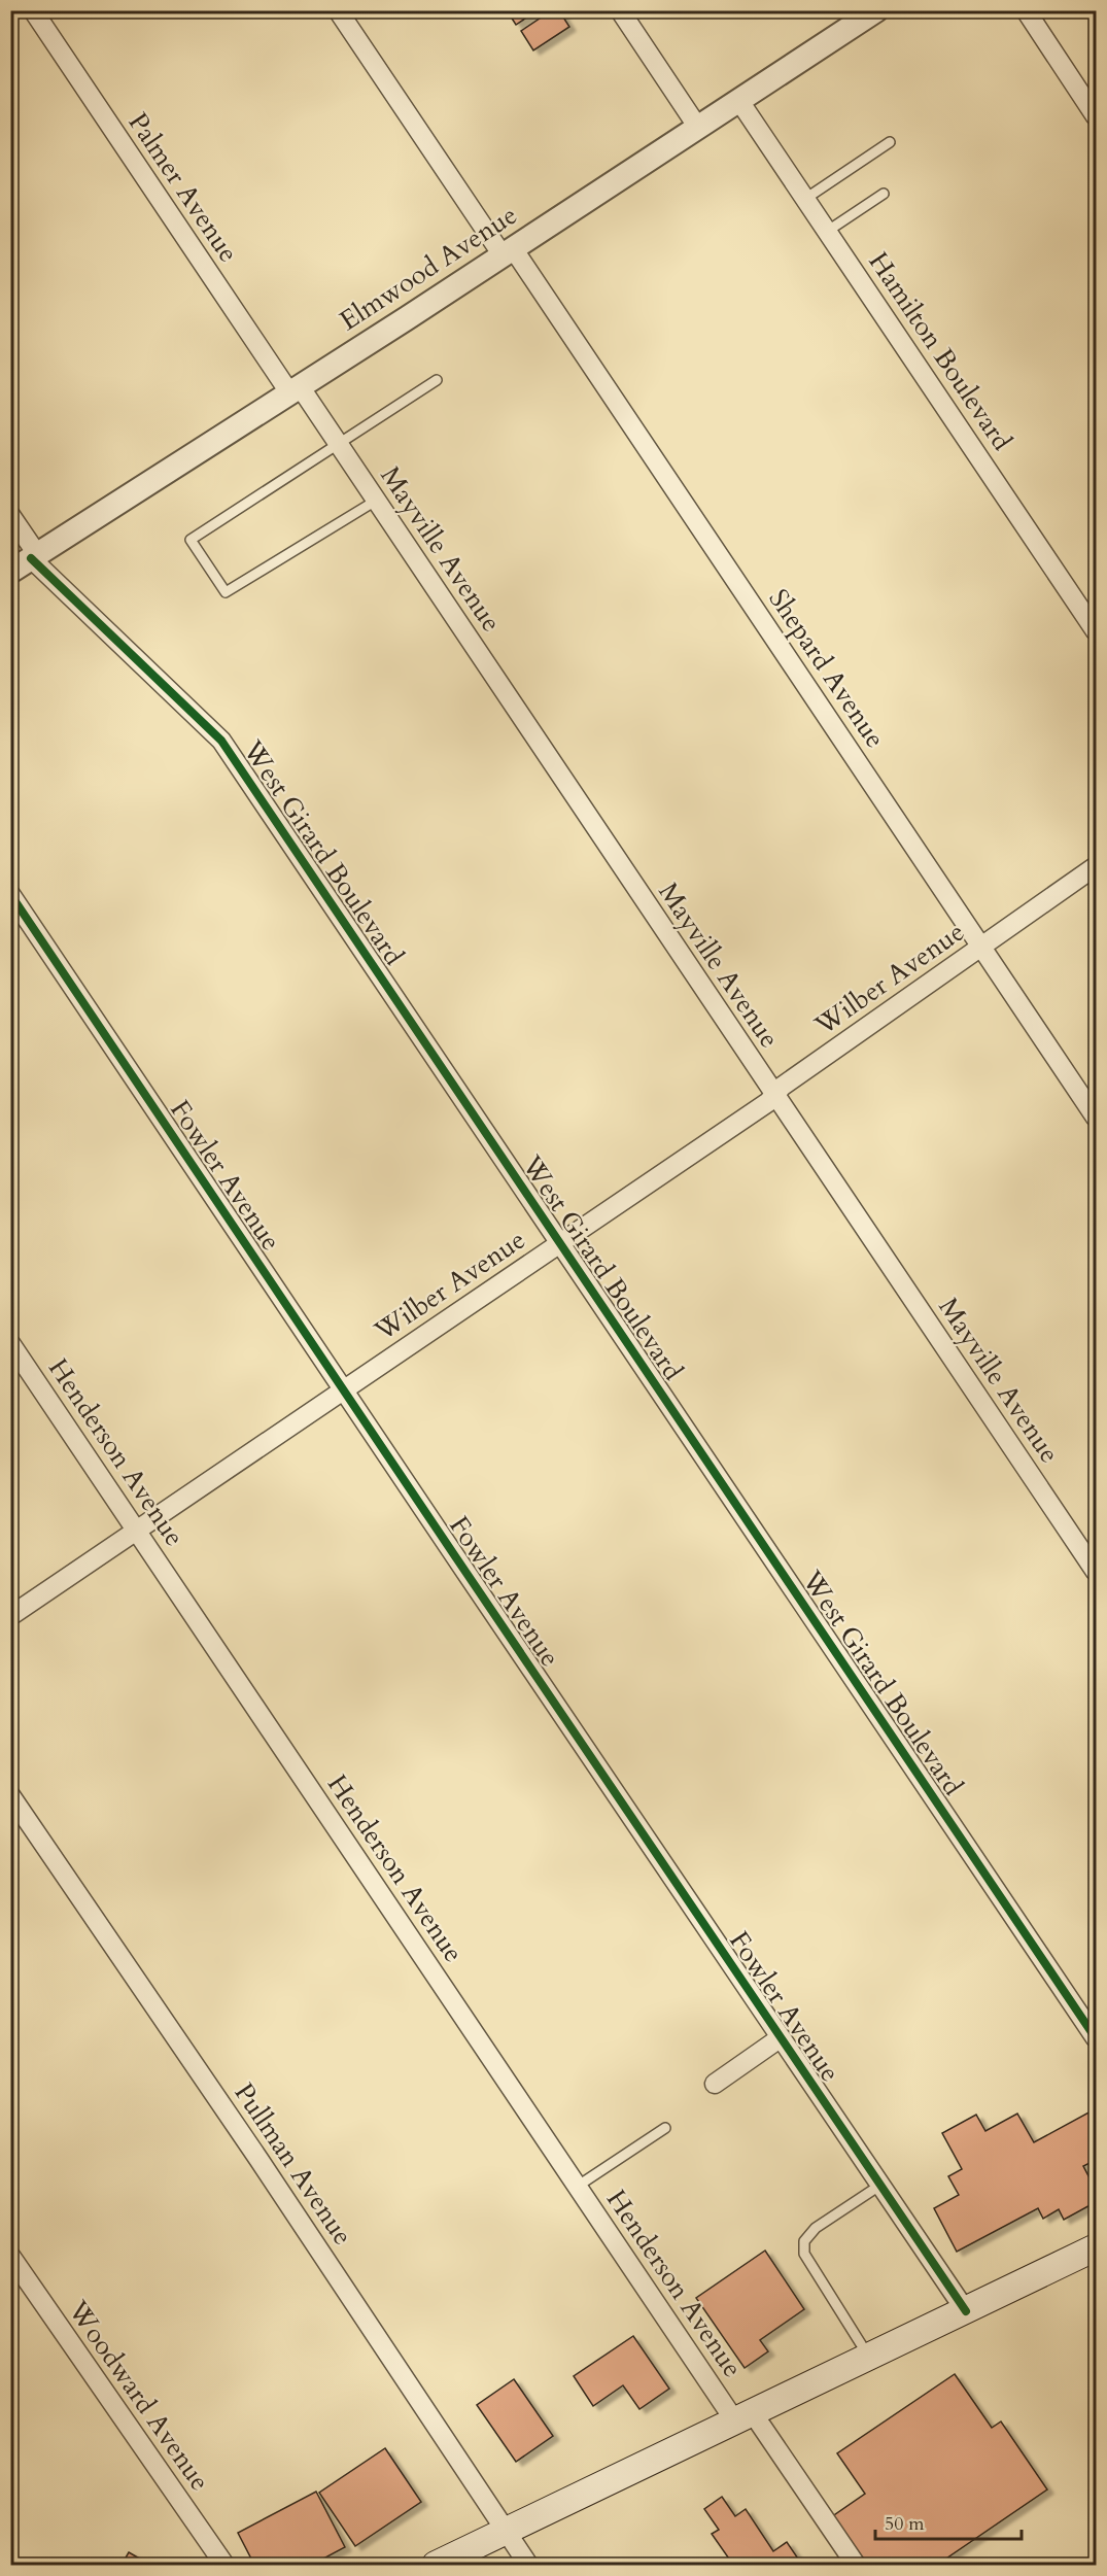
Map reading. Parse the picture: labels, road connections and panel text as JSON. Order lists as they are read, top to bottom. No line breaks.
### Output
{"streets":{"street":["Palmer Avenue","Elmwood Avenue","Hamilton Boulevard","Mayville Avenue","Shepard Avenue","West Girard Boulevard","Wilber Avenue","Fowler Avenue","Henderson Avenue","Pullman Avenue","Woodward Avenue"]},"crossings":[["Palmer Avenue","Elmwood Avenue"],["Palmer Avenue","Mayville Avenue"],["Elmwood Avenue","Hamilton Boulevard"],["Elmwood Avenue","Mayville Avenue"],["Elmwood Avenue","Shepard Avenue"],["Elmwood Avenue","West Girard Boulevard"],["Mayville Avenue","Wilber Avenue"],["Shepard Avenue","Wilber Avenue"],["West Girard Boulevard","Wilber Avenue"],["Wilber Avenue","Fowler Avenue"],["Wilber Avenue","Henderson Avenue"]],"scale_bar":"50 m"}
